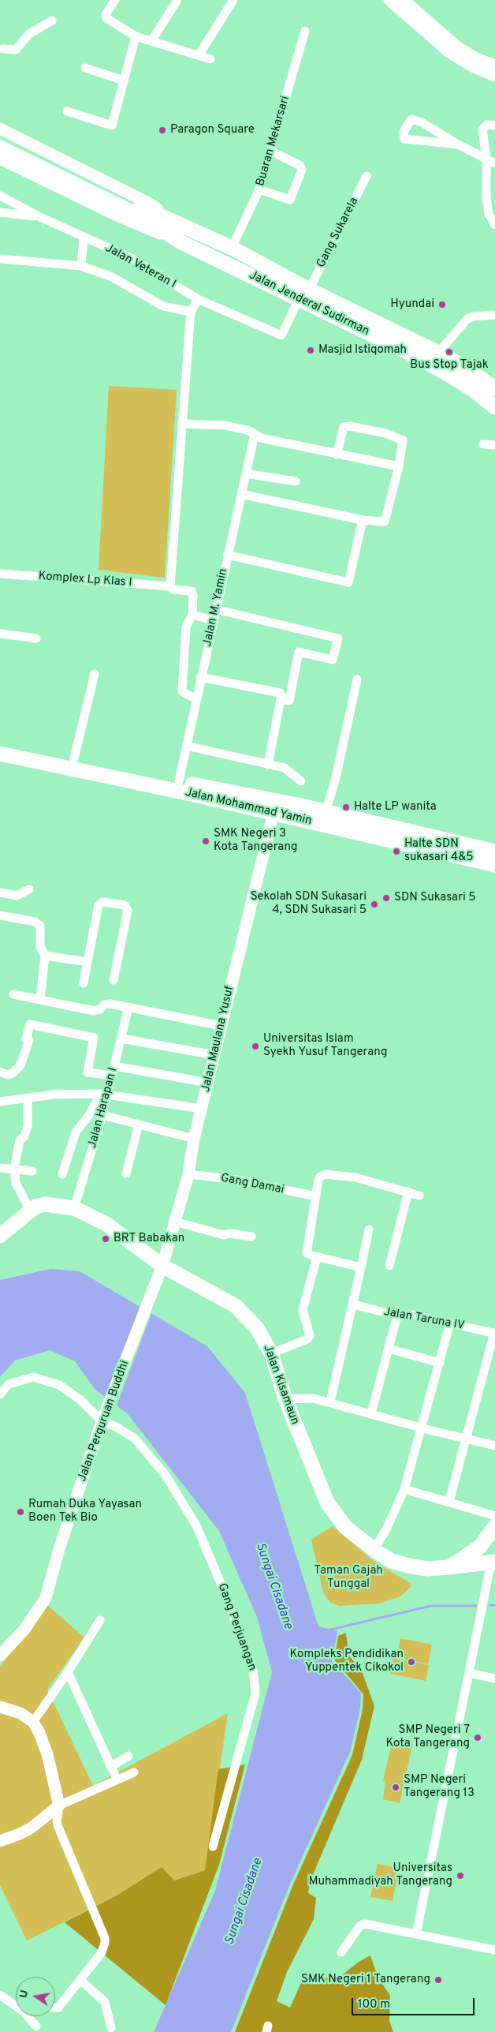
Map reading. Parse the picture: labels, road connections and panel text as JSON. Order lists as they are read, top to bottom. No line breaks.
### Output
{"streets":{"main road":["Jalan Jenderal Sudirman","Jalan Mohammad Yamin","Jalan Kisamaun"],"street":["Buaran Mekarsari","Gang Sukarela","Jalan Veteran I","Komplex Lp Klas I","Jalan M. Yamin","Jalan Maulana Yusuf","Jalan Harapan I","Gang Damai","Jalan Taruna IV","Jalan Perguruan Buddhi","Gang Perjuangan"]},"crossings":[["Buaran Mekarsari","Jalan Jenderal Sudirman"],["Gang Sukarela","Jalan Veteran I"],["Gang Sukarela","Jalan Jenderal Sudirman"],["Jalan M. Yamin","Jalan Mohammad Yamin"],["Jalan Mohammad Yamin","Jalan Maulana Yusuf"],["Jalan Maulana Yusuf","Gang Damai"],["Jalan Maulana Yusuf","Jalan Kisamaun"],["Jalan Maulana Yusuf","Jalan Perguruan Buddhi"],["Jalan Harapan I","Jalan Kisamaun"],["Jalan Kisamaun","Jalan Perguruan Buddhi"],["Jalan Perguruan Buddhi","Gang Perjuangan"]],"water":["Sungai Cisadane"],"parks":["Taman Gajah Tunggal"],"places":["Paragon Square","Hyundai","Masjid Istiqomah","Bus Stop Tajak","Halte LP wanita","SMK Negeri 3 Kota Tangerang","Halte SDN sukasari 4&5","SDN Sukasari 5","Sekolah SDN Sukasari 4, SDN Sukasari 5","Universitas Islam Syekh Yusuf Tangerang","BRT Babakan","Rumah Duka Yayasan Boen Tek Bio","Kompleks Pendidikan Yuppentek Cikokol","SMP Negeri 7 Kota Tangerang","SMP Negeri Tangerang 13","Universitas Muhammadiyah Tangerang","SMK Negeri 1 Tangerang"],"scale_bar":"100 m","north":"left"}
